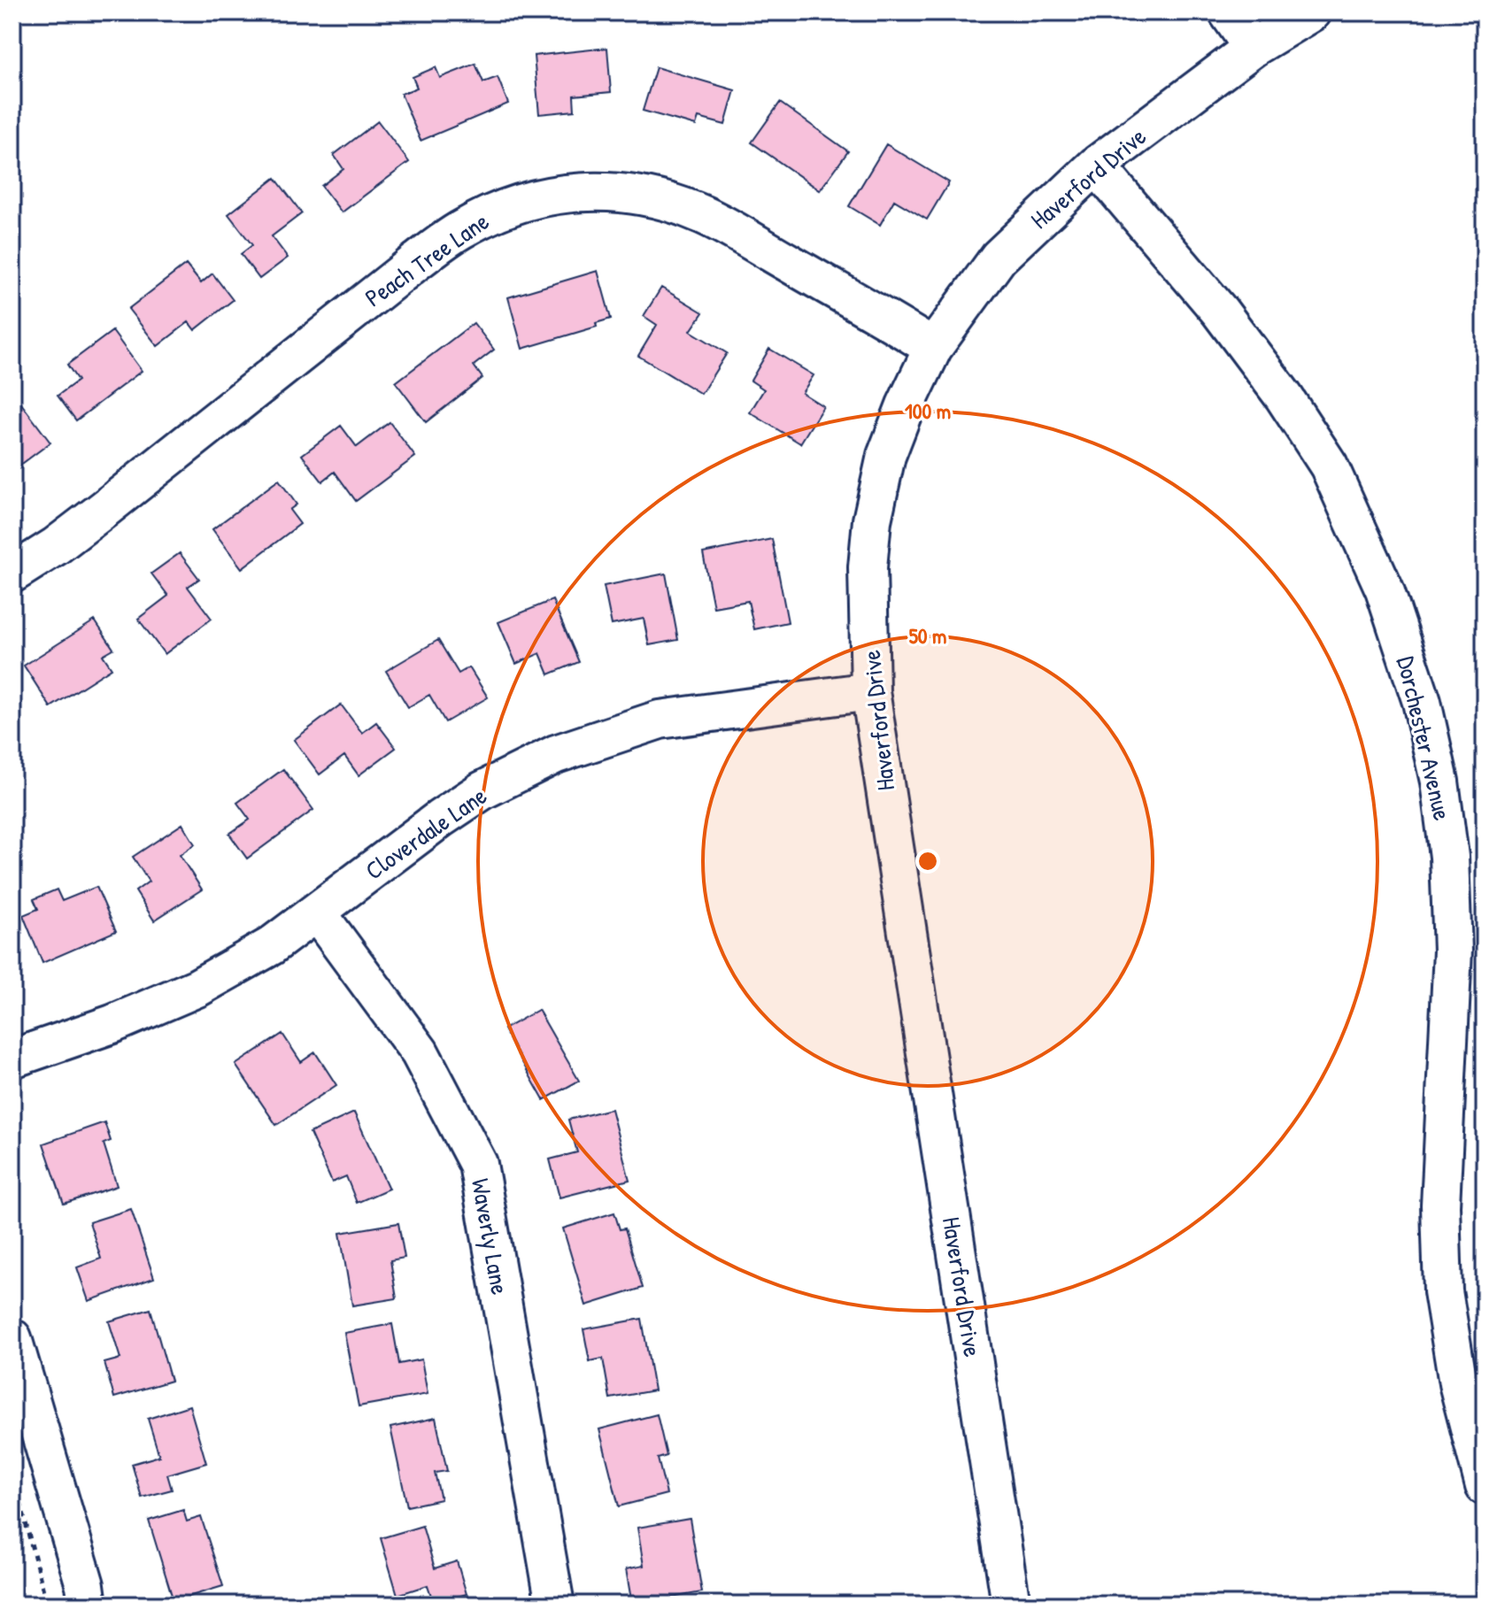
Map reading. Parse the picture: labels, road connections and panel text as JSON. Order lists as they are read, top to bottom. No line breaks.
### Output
{"streets":{"street":["Haverford Drive","Peach Tree Lane","Dorchester Avenue","Cloverdale Lane","Waverly Lane"]},"crossings":[["Haverford Drive","Peach Tree Lane"],["Haverford Drive","Dorchester Avenue"],["Haverford Drive","Cloverdale Lane"],["Cloverdale Lane","Waverly Lane"]],"rings":["100 m","50 m"]}
